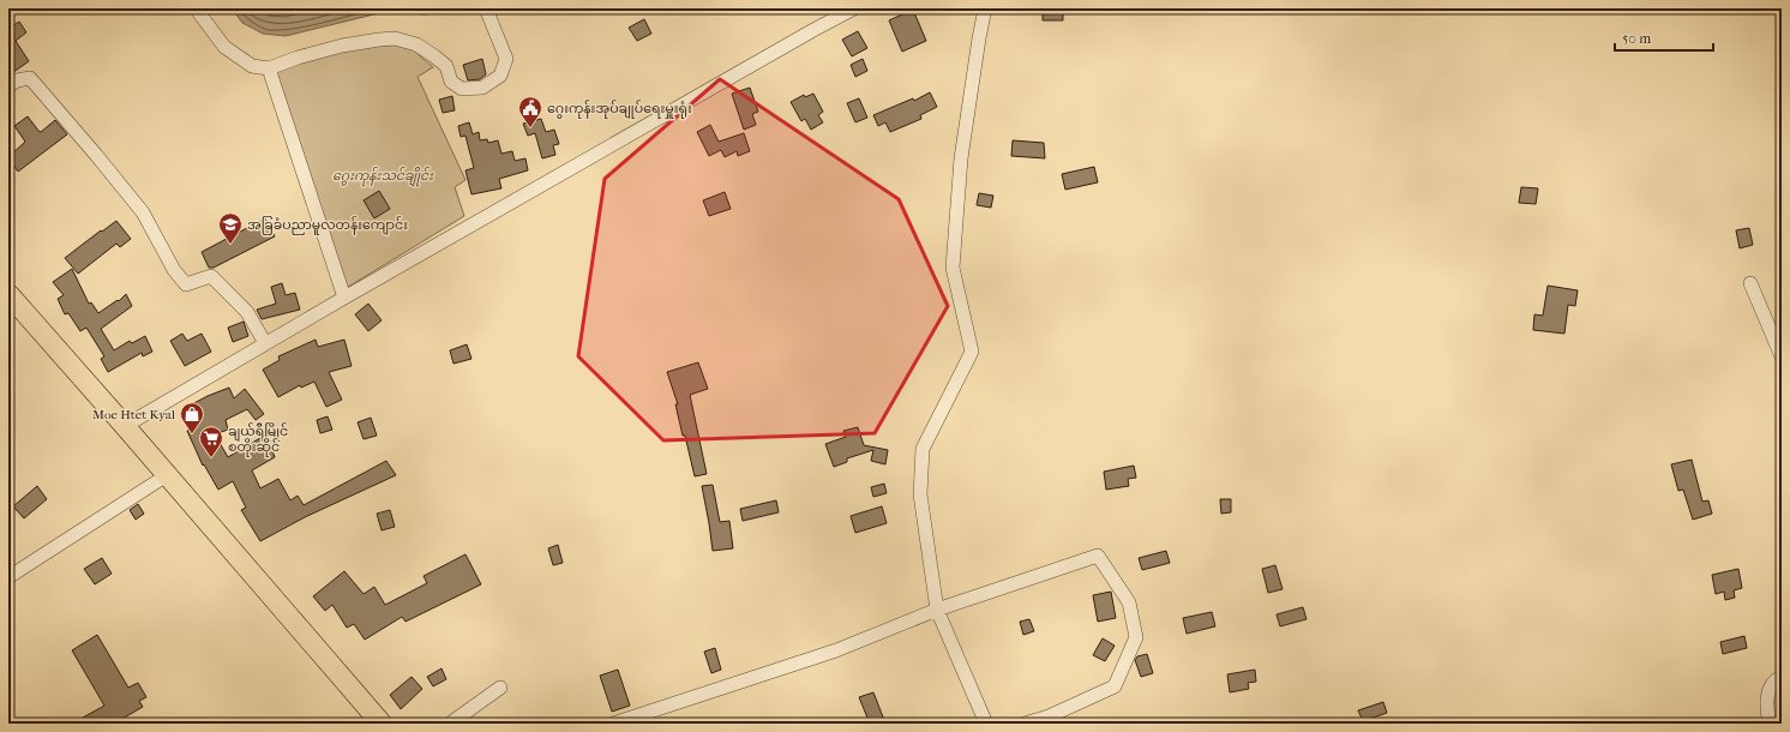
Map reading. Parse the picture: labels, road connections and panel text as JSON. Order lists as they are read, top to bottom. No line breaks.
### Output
{"parks":["ဂွေးကုန်းသင်ချိုင်း"],"places":{"public building":["ဂွေးကုန်းအုပ်ချုပ်ရေးမှူးရုံး"],"school or university":["အခြခံပညာမူလတန်းကျောင်း"],"shop":["Moe Htet Kyal"],"supermarket":["ချယ်ရီမြိုင် စတိုးဆိုင်"]},"scale_bar":"50 m"}
